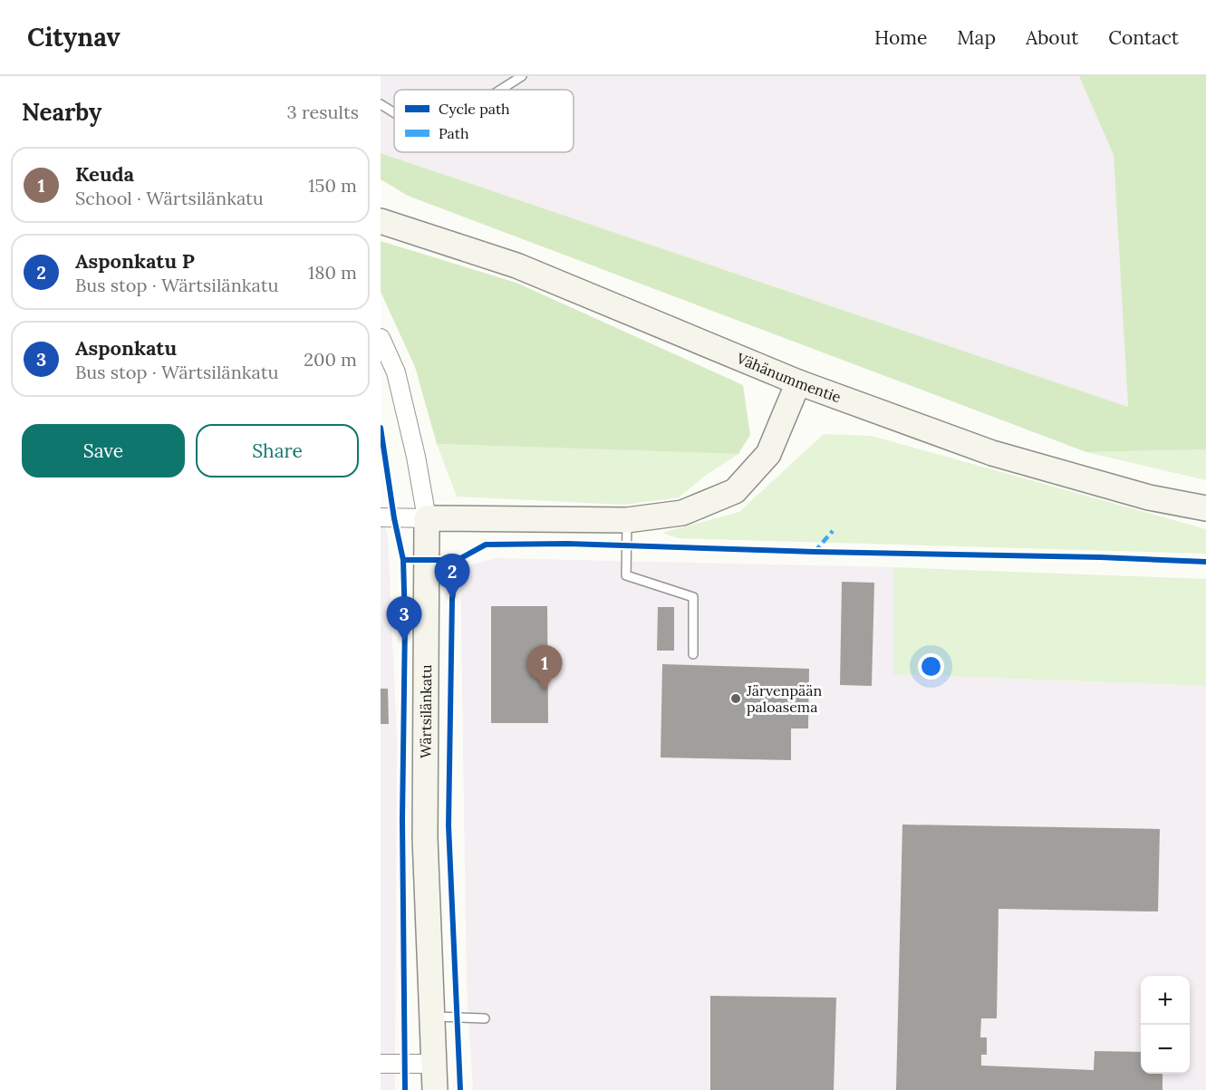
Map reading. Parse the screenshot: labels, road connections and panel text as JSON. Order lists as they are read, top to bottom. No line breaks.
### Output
{"streets":{"street":["Vähänummentie","Wärtsilänkatu"]},"places":["Järvenpään paloasema"],"legend":["Cycle path","Path"],"page":{"header":"Citynav","nav":["Home","Map","About","Contact"],"heading":["Nearby","3 results"],"list":[{"mark":"1","name":"Keuda","note":"School · Wärtsilänkatu","value":"150 m"},{"mark":"2","name":"Asponkatu P","note":"Bus stop · Wärtsilänkatu","value":"180 m"},{"mark":"3","name":"Asponkatu","note":"Bus stop · Wärtsilänkatu","value":"200 m"}],"buttons":["Save","Share"],"pins":["2","3","1"],"map_buttons":["+","−"]}}
